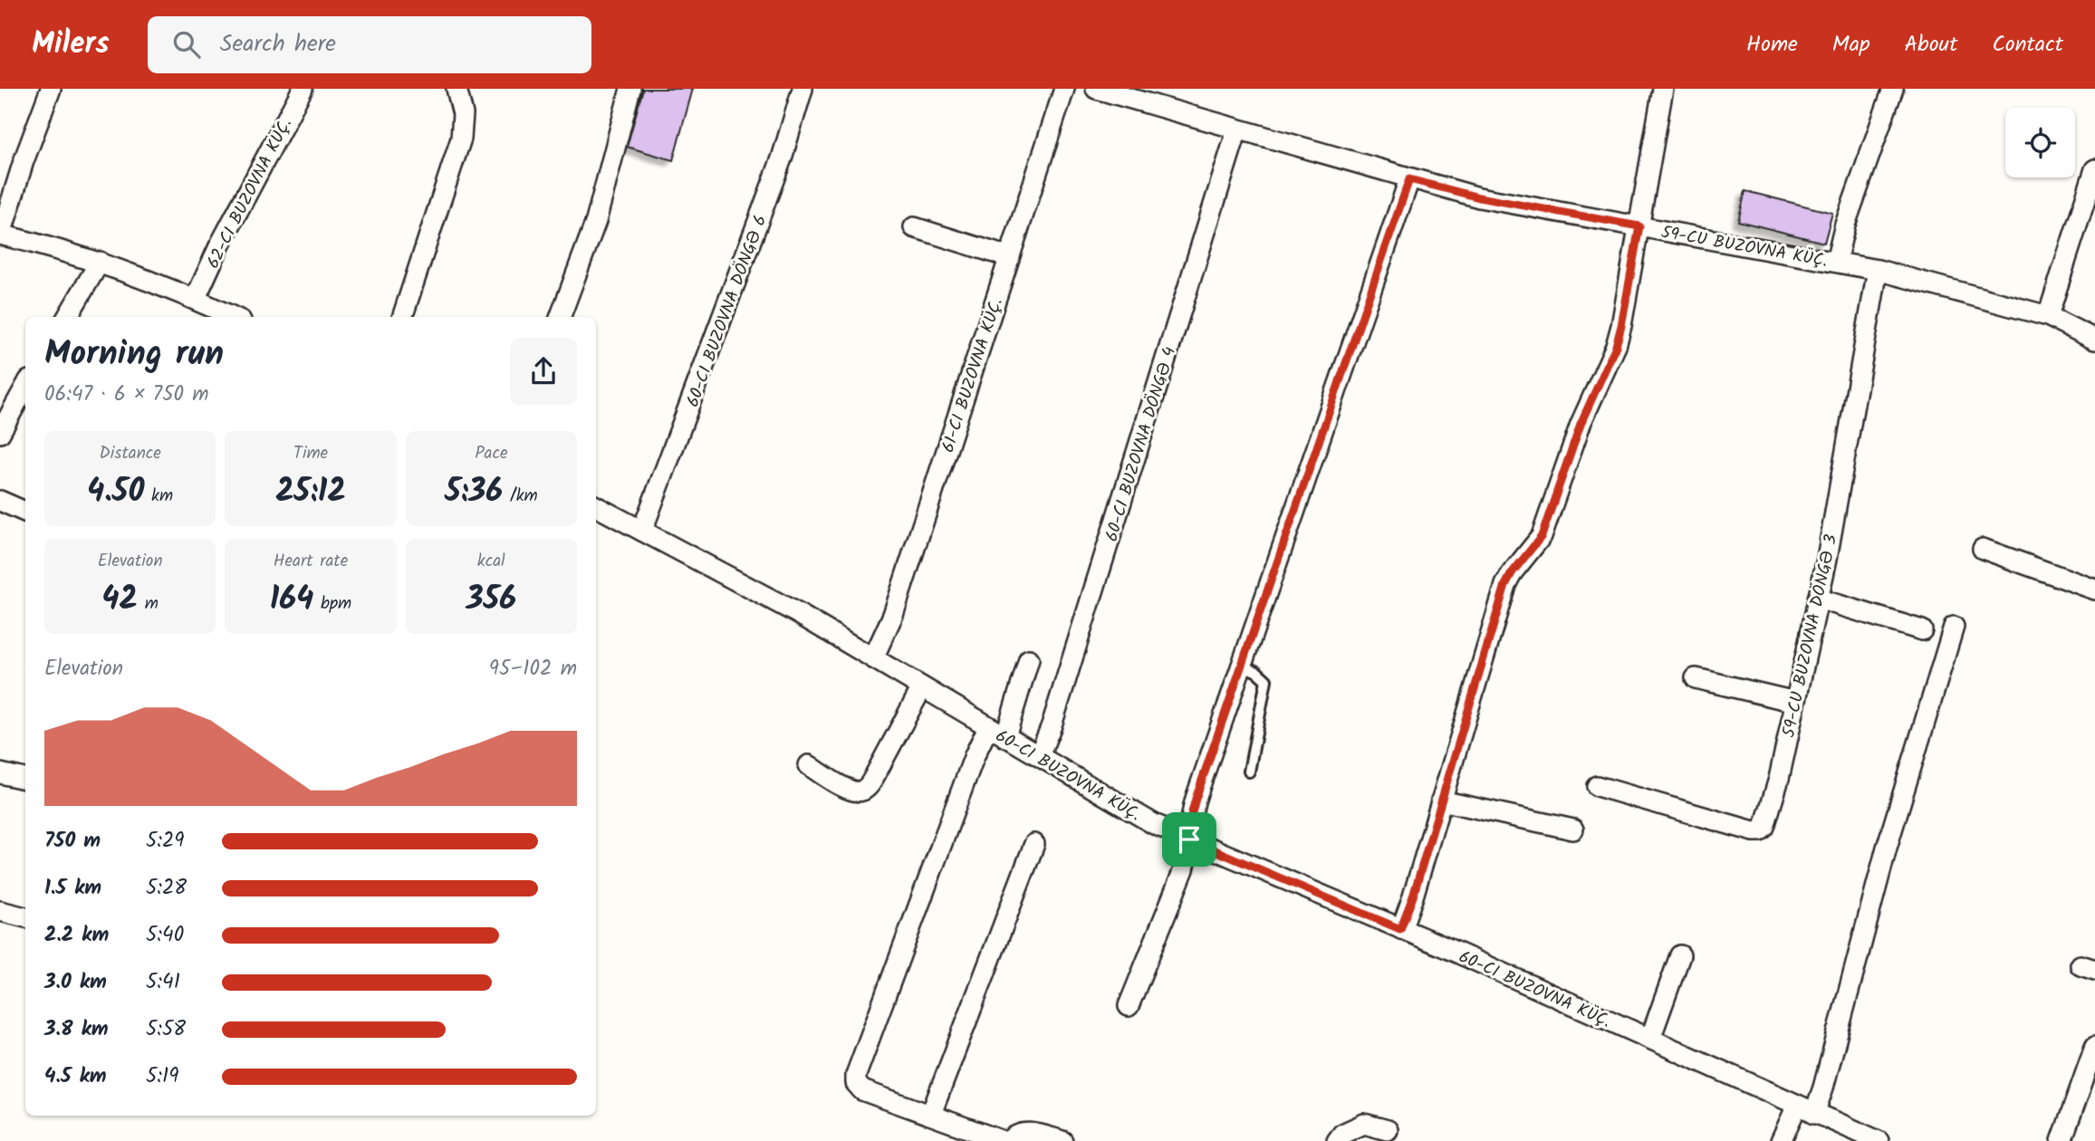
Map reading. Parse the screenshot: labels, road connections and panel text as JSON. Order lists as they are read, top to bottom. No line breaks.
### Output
{"streets":{"street":["62-CI BUZOVNA KÜÇ.","59-CU BUZOVNA KÜÇ.","61-CI BUZOVNA KÜÇ.","59-CU BUZOVNA DÖNGƏ 3"]},"crossings":[["59-CU BUZOVNA KÜÇ.","59-CU BUZOVNA DÖNGƏ 3"]],"page":{"header":"Milers","search":"Search here","nav":["Home","Map","About","Contact"],"heading":["Morning run","06:47 · 6 × 750 m"],"stats":[["Distance","4.50 km"],["Time","25:12"],["Pace","5:36 /km"],["Elevation","42 m"],["Heart rate","164 bpm"],["kcal","356"]],"chart":["Elevation","95–102 m"],"list":[{"name":"750 m","note":"5:29"},{"name":"1.5 km","note":"5:28"},{"name":"2.2 km","note":"5:40"},{"name":"3.0 km","note":"5:41"},{"name":"3.8 km","note":"5:58"},{"name":"4.5 km","note":"5:19"}]}}
